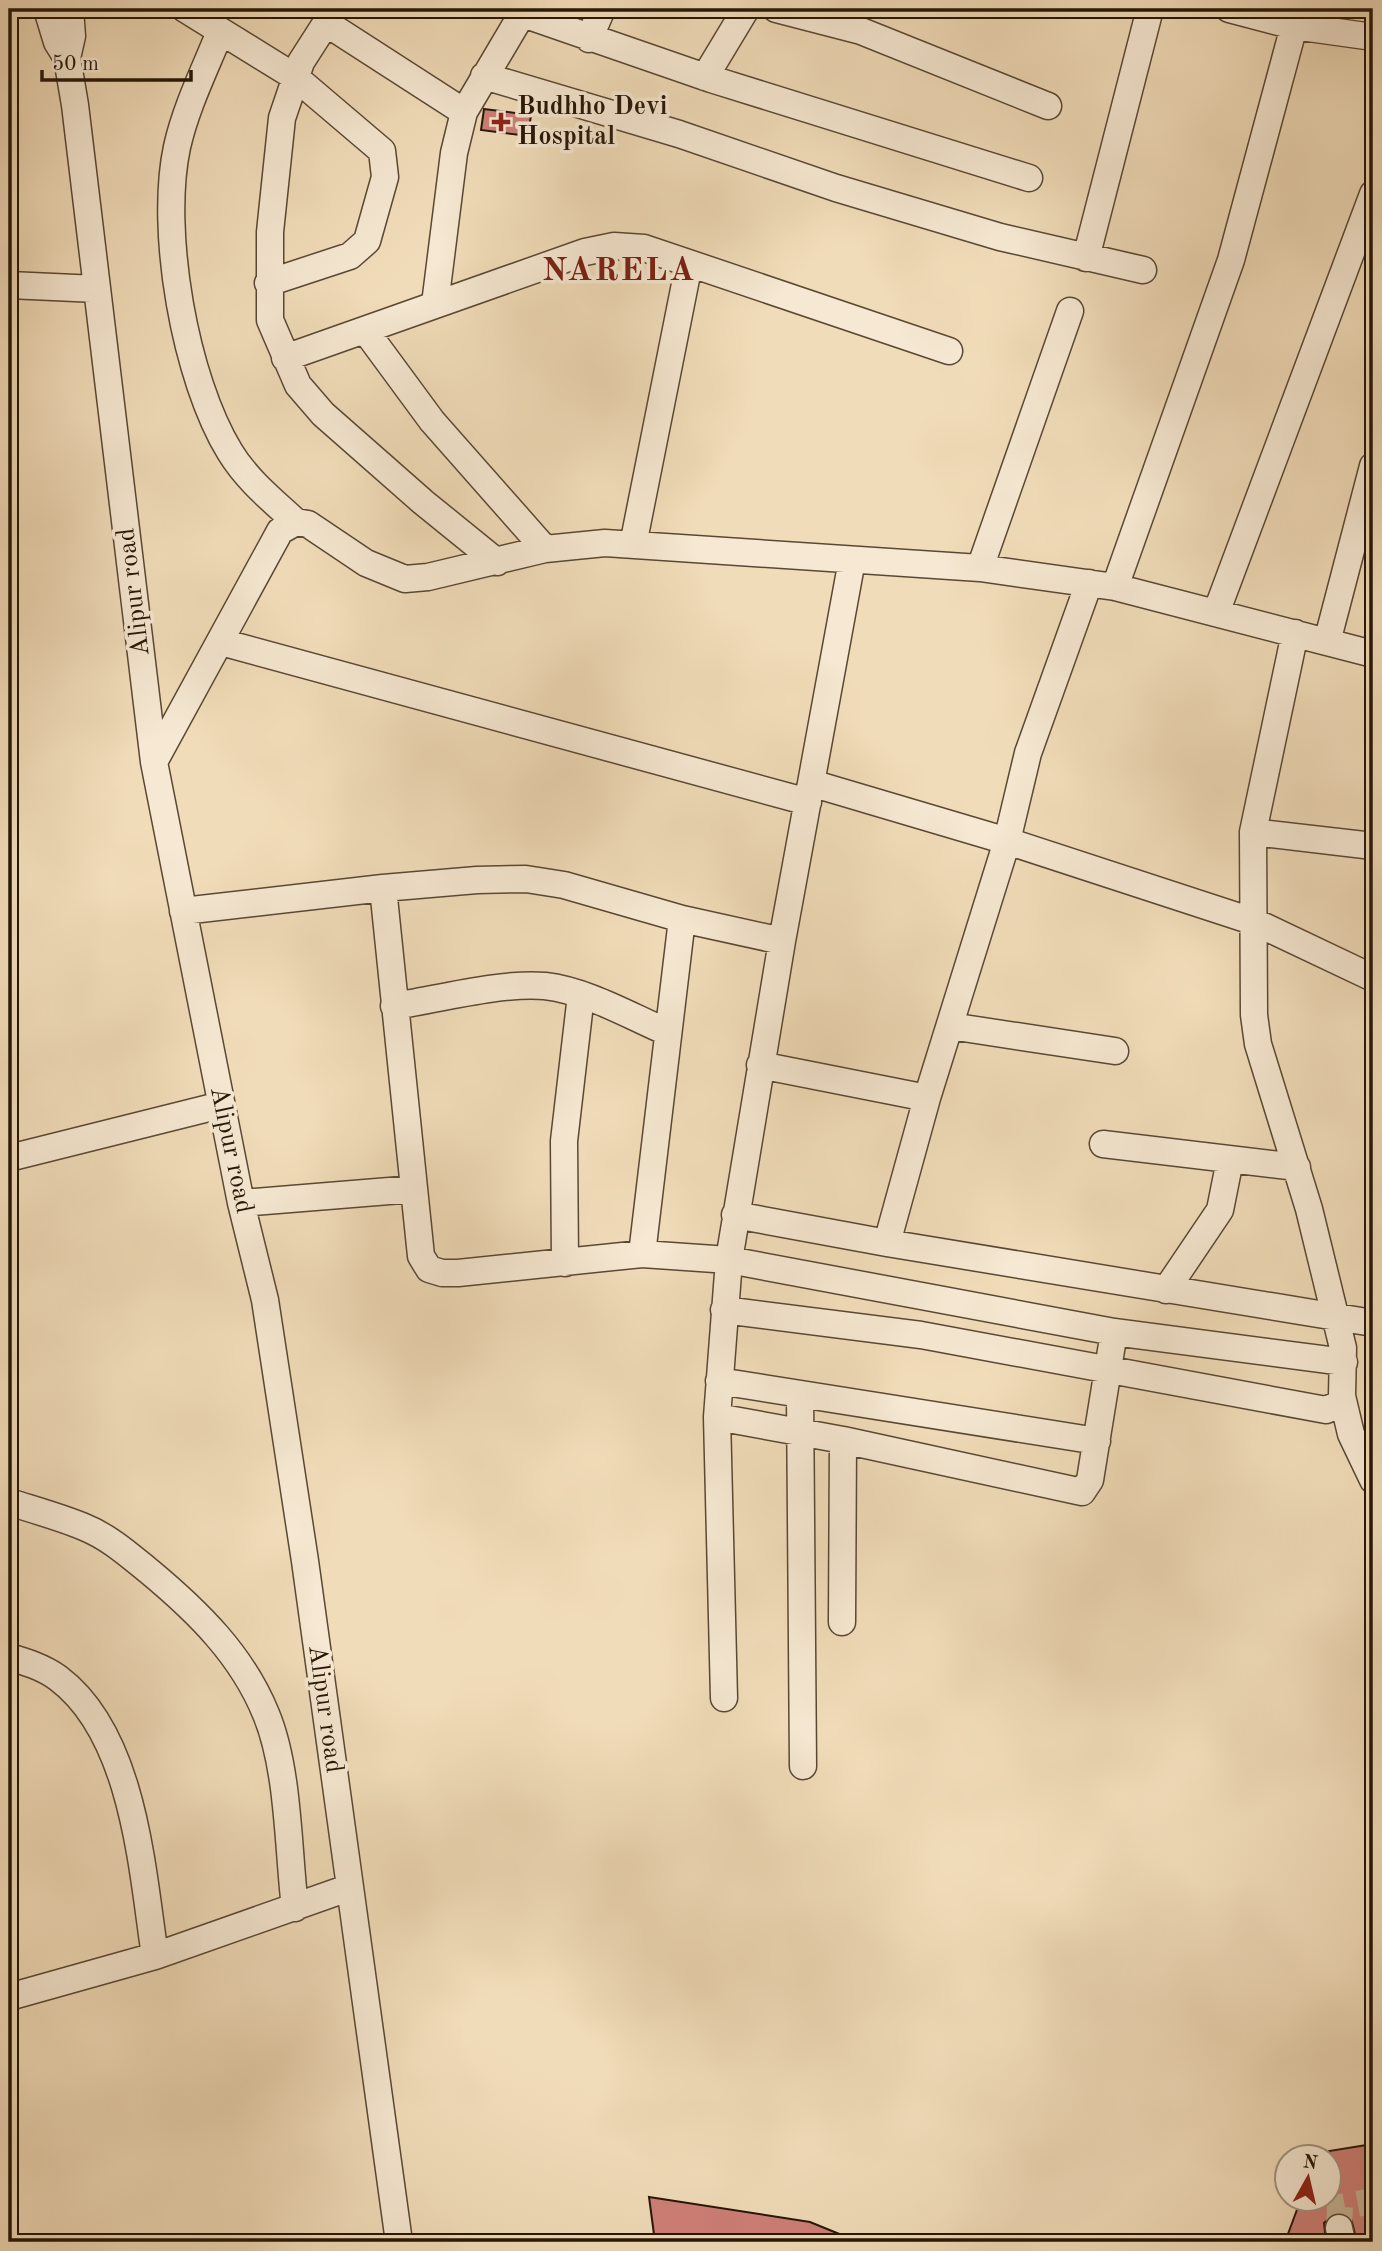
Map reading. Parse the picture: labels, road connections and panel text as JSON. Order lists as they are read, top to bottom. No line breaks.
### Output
{"streets":{"street":["Alipur road"]},"districts":["NARELA"],"places":{"health":["Budhho Devi Hospital"]},"scale_bar":"50 m","north":"top"}
